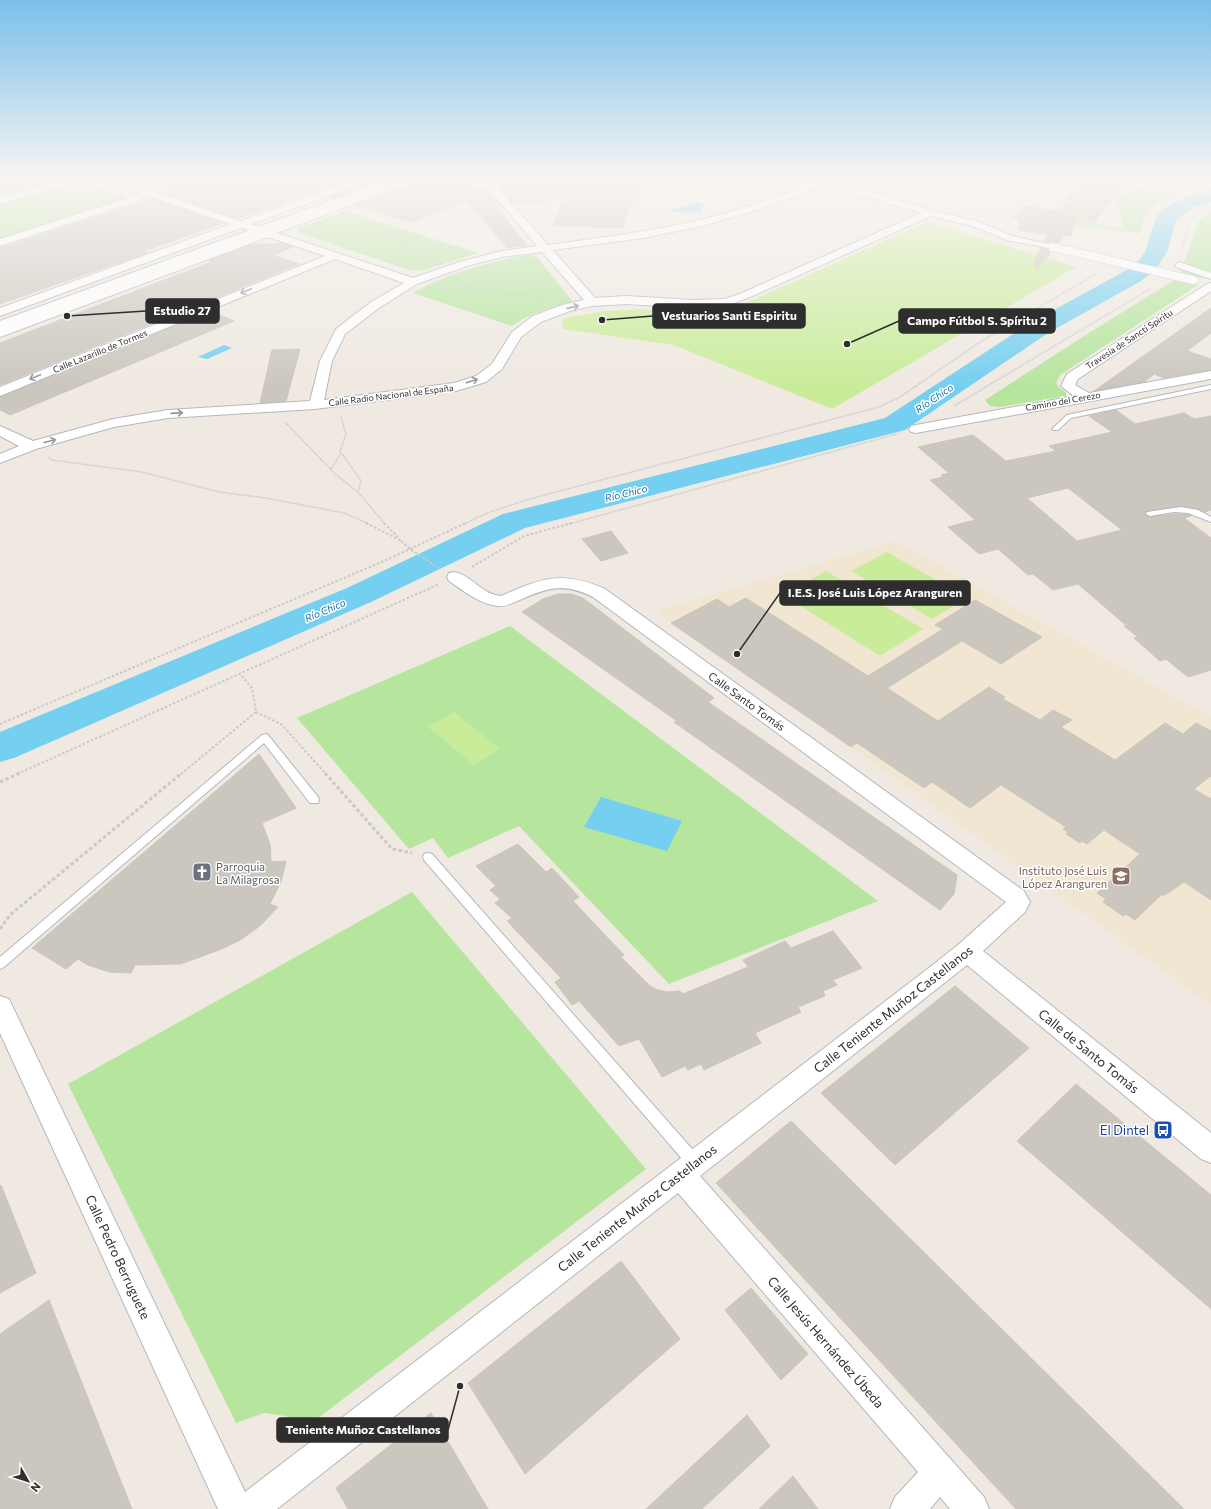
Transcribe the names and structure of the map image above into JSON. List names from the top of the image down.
{
  "streets": {
    "street": [
      "Travesía de Sancti Spiritu",
      "Calle Lazarillo de Tormes",
      "Calle Radio Nacional de España",
      "Camino del Cerezo",
      "Calle Santo Tomás",
      "Calle Teniente Muñoz Castellanos",
      "Calle de Santo Tomás",
      "Calle Pedro Berruguete",
      "Calle Jesús Hernández Úbeda"
    ]
  },
  "crossings": [
    ["Travesía de Sancti Spiritu", "Camino del Cerezo"],
    ["Calle Santo Tomás", "Calle Teniente Muñoz Castellanos"],
    ["Calle Teniente Muñoz Castellanos", "Calle de Santo Tomás"],
    ["Calle Teniente Muñoz Castellanos", "Calle Jesús Hernández Úbeda"]
  ],
  "water": ["Río Chico"],
  "places": {
    "other": [
      "Estudio 27",
      "Vestuarios Santi Espiritu",
      "Campo Fútbol S. Spíritu 2",
      "I.E.S. José Luis López Aranguren",
      "Teniente Muñoz Castellanos"
    ],
    "church": ["Parroquia La Milagrosa"],
    "school or university": ["Instituto José Luis López Aranguren"],
    "bus stop": ["El Dintel"]
  },
  "north": "bottom right"
}
